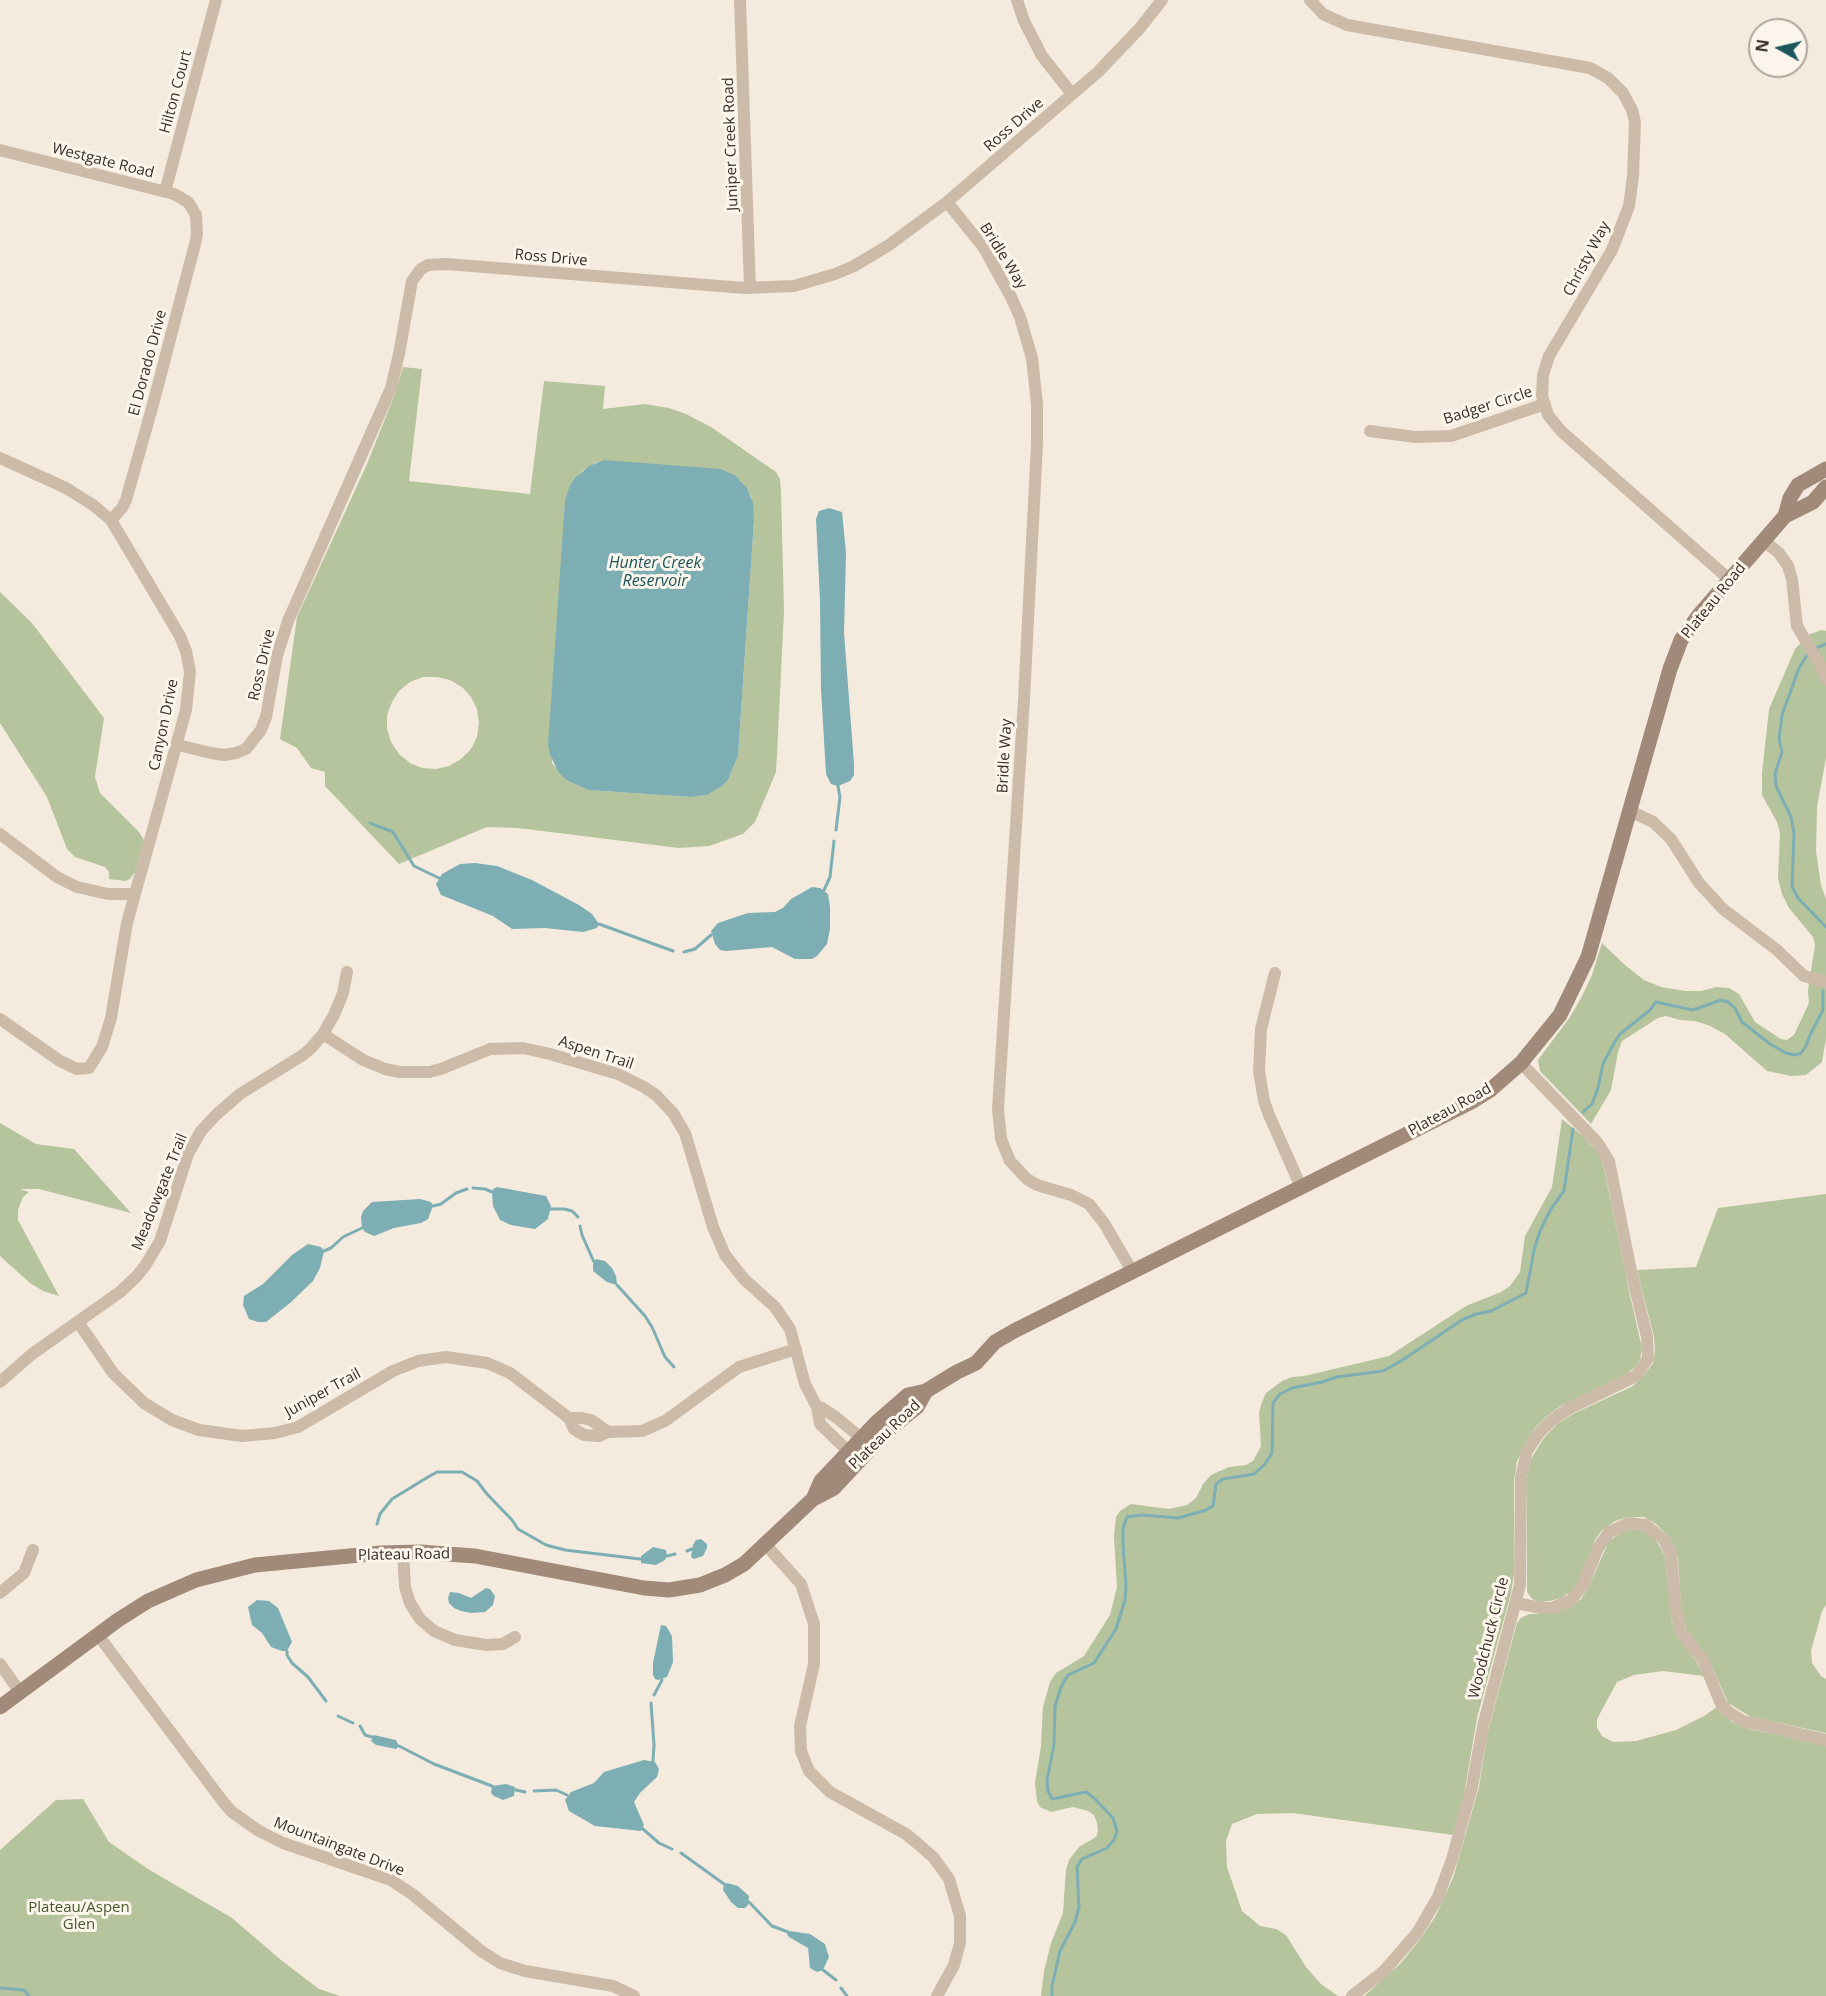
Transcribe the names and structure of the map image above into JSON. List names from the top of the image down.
{
  "streets": {
    "street": [
      "Hilton Court",
      "Ross Drive",
      "Juniper Creek Road",
      "Westgate Road",
      "Bridle Way",
      "Christy Way",
      "El Dorado Drive",
      "Badger Circle",
      "Plateau Road",
      "Canyon Drive",
      "Aspen Trail",
      "Meadowgate Trail",
      "Juniper Trail",
      "Woodchuck Circle",
      "Mountaingate Drive"
    ]
  },
  "crossings": [
    ["Hilton Court", "Westgate Road"],
    ["Ross Drive", "Juniper Creek Road"],
    ["Ross Drive", "Bridle Way"],
    ["Ross Drive", "Canyon Drive"],
    ["Westgate Road", "El Dorado Drive"],
    ["Bridle Way", "Plateau Road"],
    ["Christy Way", "Badger Circle"],
    ["Christy Way", "Plateau Road"],
    ["El Dorado Drive", "Canyon Drive"],
    ["Plateau Road", "Aspen Trail"],
    ["Plateau Road", "Woodchuck Circle"],
    ["Plateau Road", "Mountaingate Drive"],
    ["Aspen Trail", "Meadowgate Trail"],
    ["Aspen Trail", "Juniper Trail"],
    ["Meadowgate Trail", "Juniper Trail"]
  ],
  "water": ["Hunter Creek Reservoir"],
  "parks": ["Plateau/Aspen Glen"],
  "north": "left"
}
